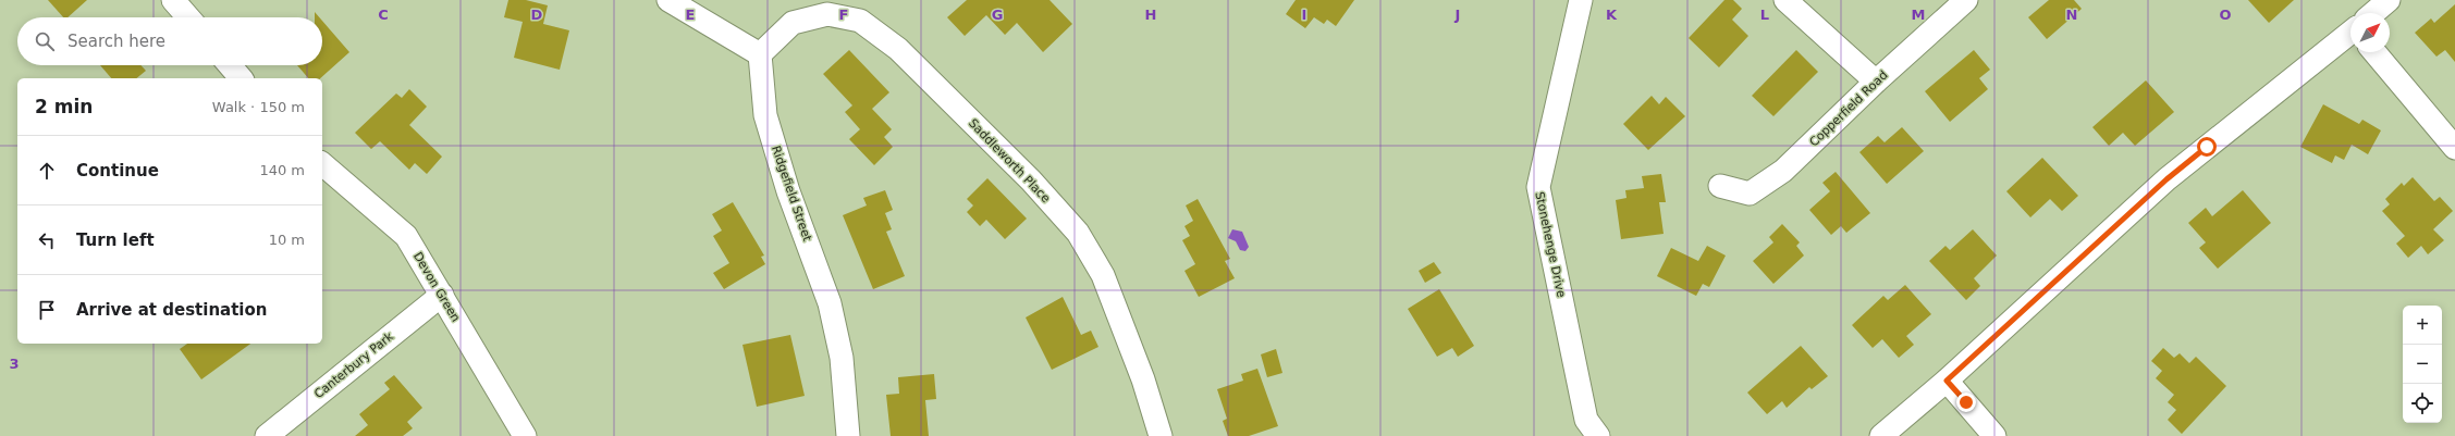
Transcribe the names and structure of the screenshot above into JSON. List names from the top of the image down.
{
  "streets": {
    "street": [
      "Copperfield Road",
      "Saddleworth Place",
      "Ridgefield Street",
      "Stonehenge Drive",
      "Devon Green",
      "Canterbury Park"
    ]
  },
  "crossings": [
    ["Saddleworth Place", "Ridgefield Street"],
    ["Devon Green", "Canterbury Park"]
  ],
  "north": "top right",
  "page": {
    "search": "Search here",
    "heading": ["2 min", "Walk · 150 m"],
    "list": [
      ["Continue", "140 m"],
      ["Turn left", "10 m"],
      "Arrive at destination"
    ],
    "map_buttons": ["+", "−"]
  },
  "grid": {
    "columns": [
      "C",
      "D",
      "E",
      "F",
      "G",
      "H",
      "I",
      "J",
      "K",
      "L",
      "M",
      "N",
      "O"
    ],
    "rows": ["3"]
  }
}
